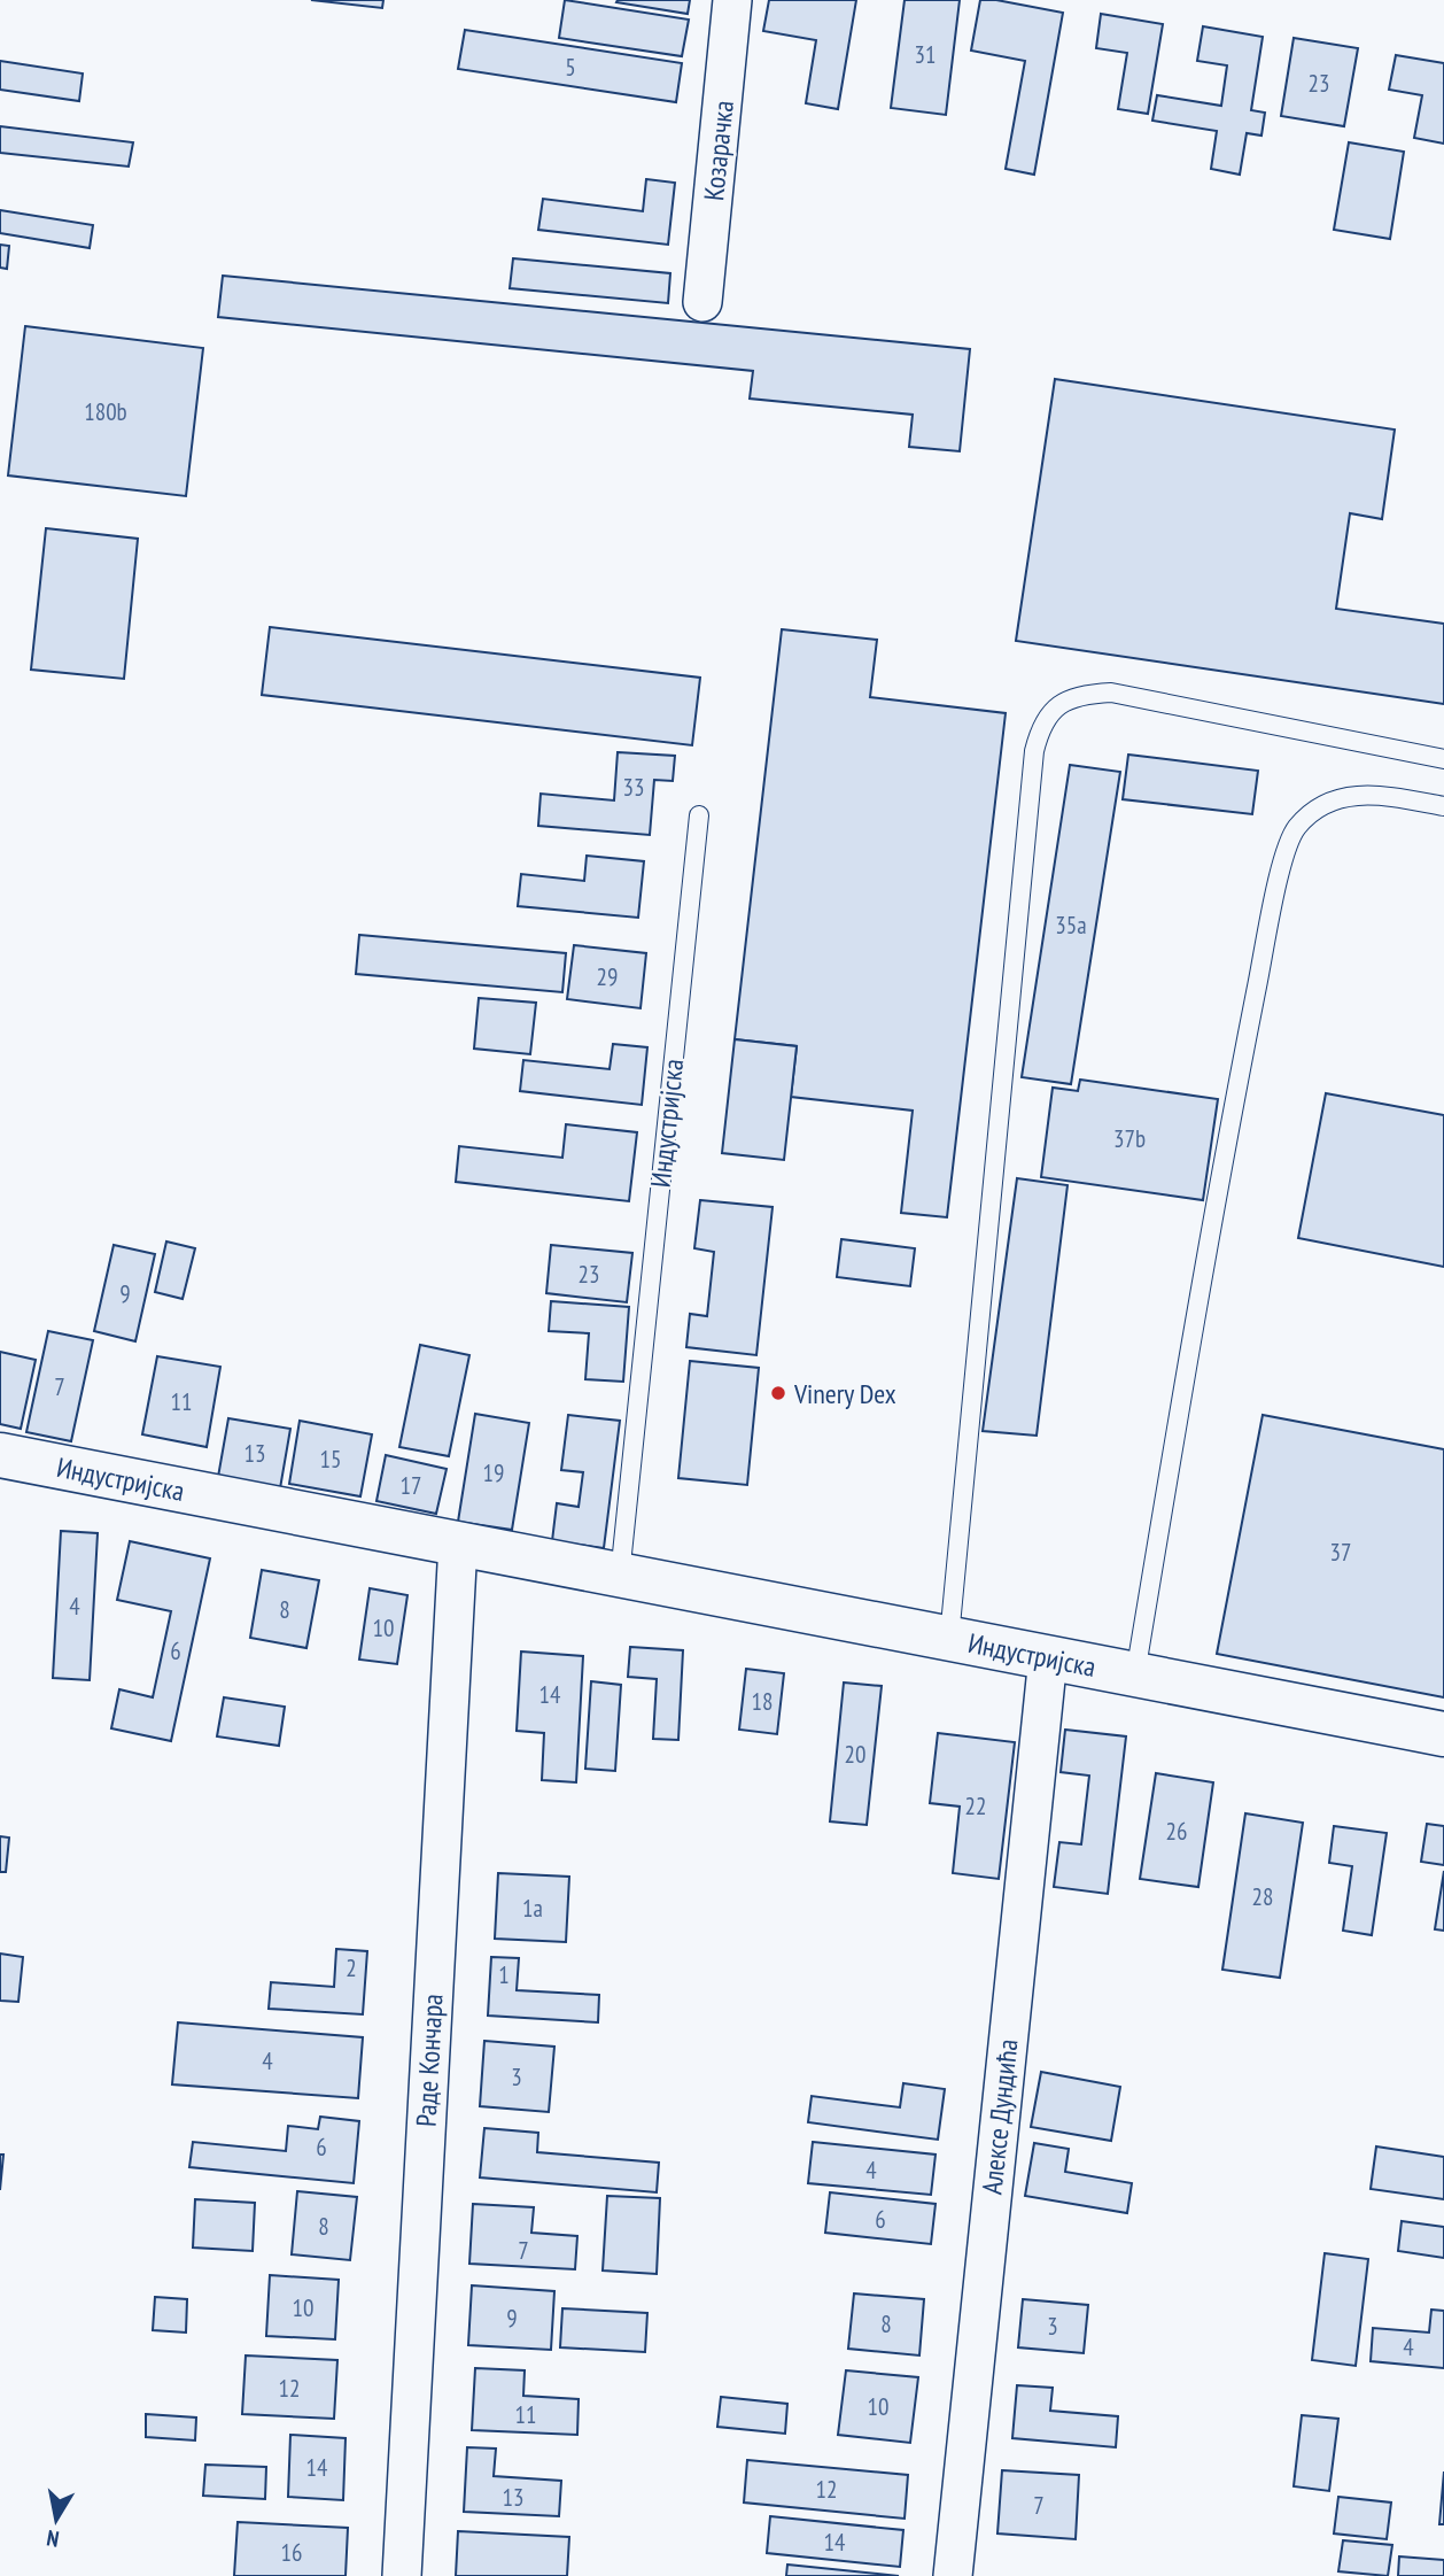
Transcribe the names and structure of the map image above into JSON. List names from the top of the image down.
{
  "streets": {
    "main road": ["Индустријска"],
    "street": ["Козарачка", "Раде Кончара", "Алексе Дундића"]
  },
  "crossings": [
    ["Индустријска", "Раде Кончара"],
    ["Индустријска", "Алексе Дундића"]
  ],
  "places": ["Vinery Dex"],
  "house_numbers": [
    "31",
    "5",
    "23",
    "180b",
    "33",
    "35a",
    "29",
    "37b",
    "23",
    "9",
    "7",
    "11",
    "13",
    "15",
    "19",
    "17",
    "37",
    "4",
    "8",
    "10",
    "6",
    "14",
    "18",
    "20",
    "22",
    "26",
    "28",
    "1a",
    "2",
    "1",
    "4",
    "3",
    "6",
    "4",
    "6",
    "8",
    "7",
    "10",
    "9",
    "8",
    "3",
    "4",
    "12",
    "10",
    "11",
    "14",
    "12",
    "13",
    "7",
    "14",
    "16"
  ],
  "north": "bottom"
}
